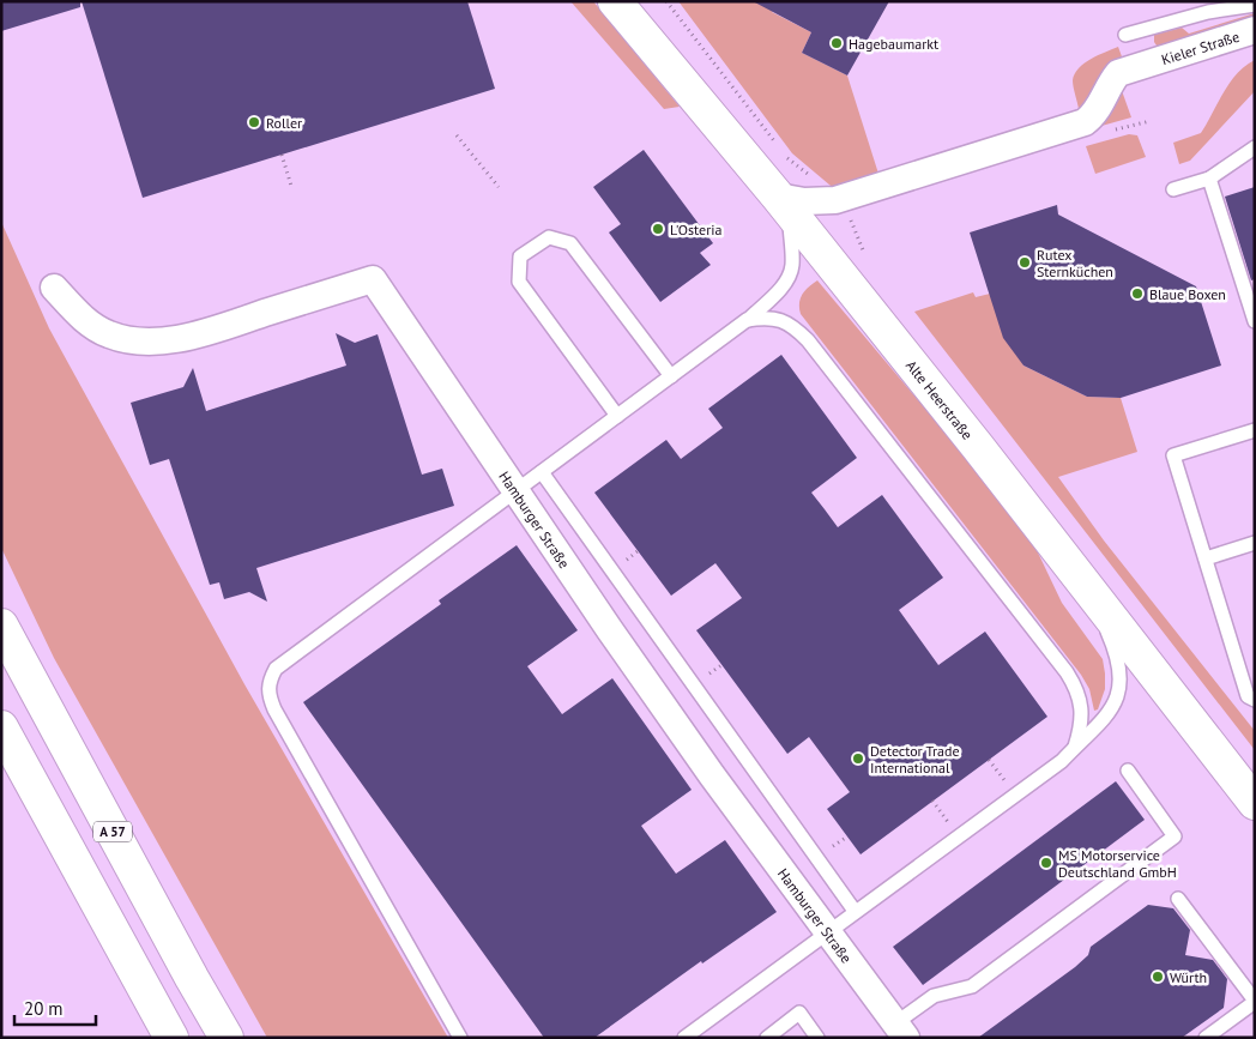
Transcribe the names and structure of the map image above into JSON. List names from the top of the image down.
{
  "streets": {
    "main road": ["Alte Heerstraße", "A 57"],
    "street": ["Kieler Straße", "Hamburger Straße"]
  },
  "crossings": [
    ["Kieler Straße", "Alte Heerstraße"]
  ],
  "places": [
    "Hagebaumarkt",
    "Roller",
    "L'Osteria",
    "Rutex Sternküchen",
    "Blaue Boxen",
    "Detector Trade International",
    "MS Motorservice Deutschland GmbH",
    "Würth"
  ],
  "scale_bar": "20 m"
}
